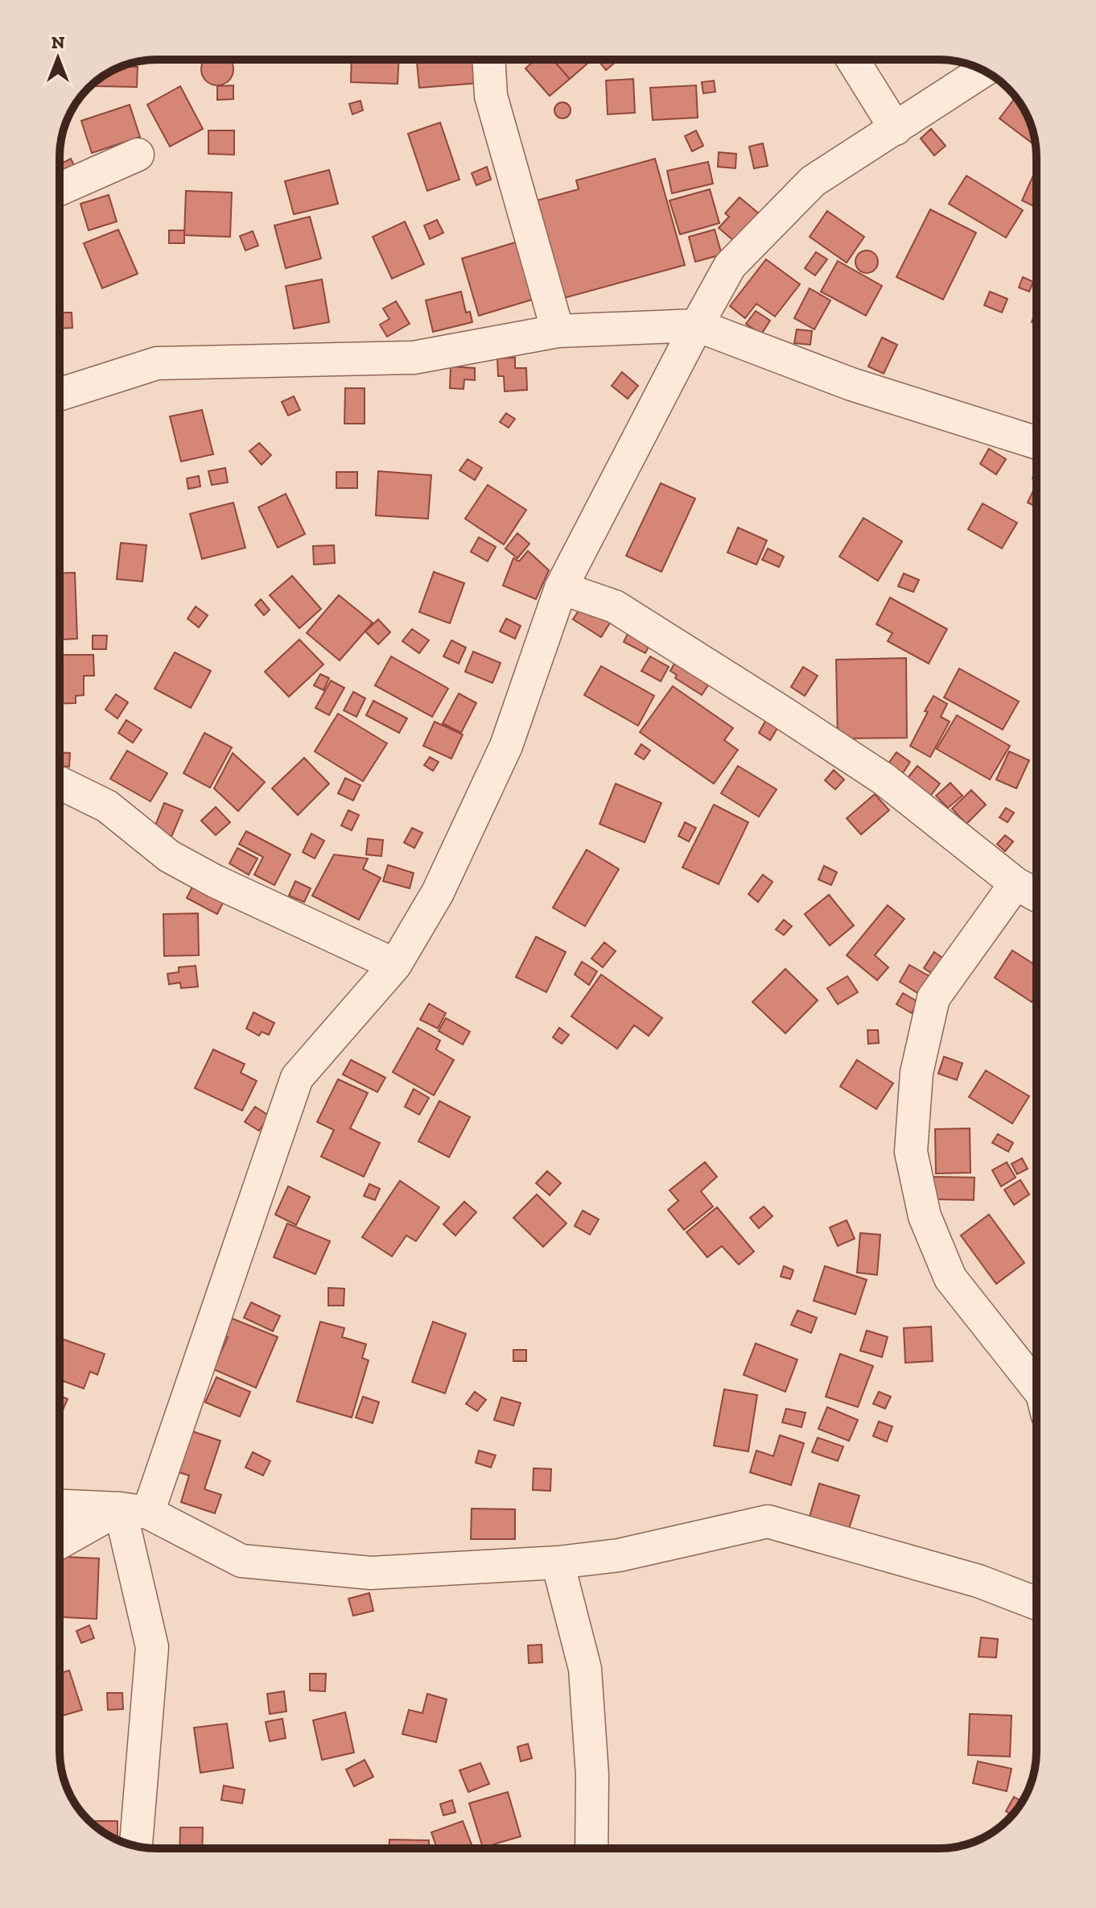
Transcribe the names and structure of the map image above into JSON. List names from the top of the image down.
{
  "north": "top"
}
